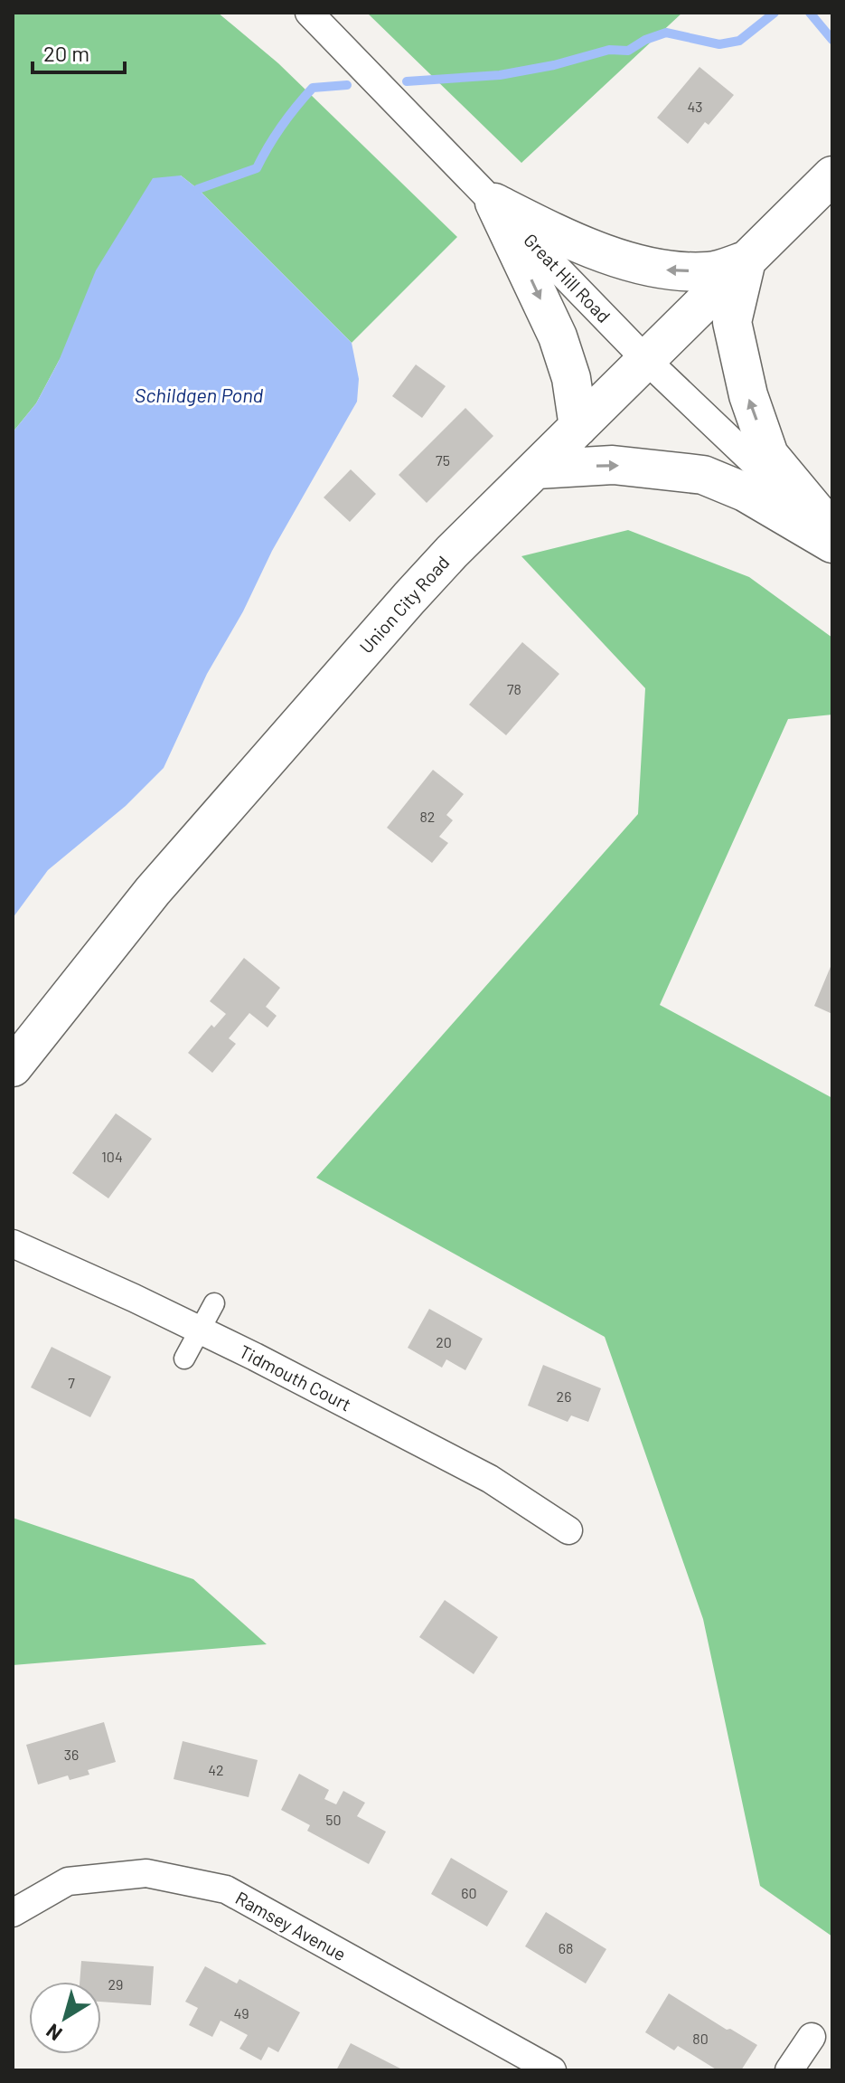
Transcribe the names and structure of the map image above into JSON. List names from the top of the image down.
{
  "streets": {
    "main road": ["Union City Road"],
    "street": ["Great Hill Road", "Tidmouth Court", "Ramsey Avenue"]
  },
  "crossings": [
    ["Great Hill Road", "Union City Road"]
  ],
  "water": ["Schildgen Pond"],
  "house_numbers": [
    "43",
    "75",
    "78",
    "82",
    "104",
    "20",
    "7",
    "26",
    "36",
    "42",
    "50",
    "60",
    "68",
    "29",
    "49",
    "80"
  ],
  "scale_bar": "20 m",
  "north": "bottom left"
}
